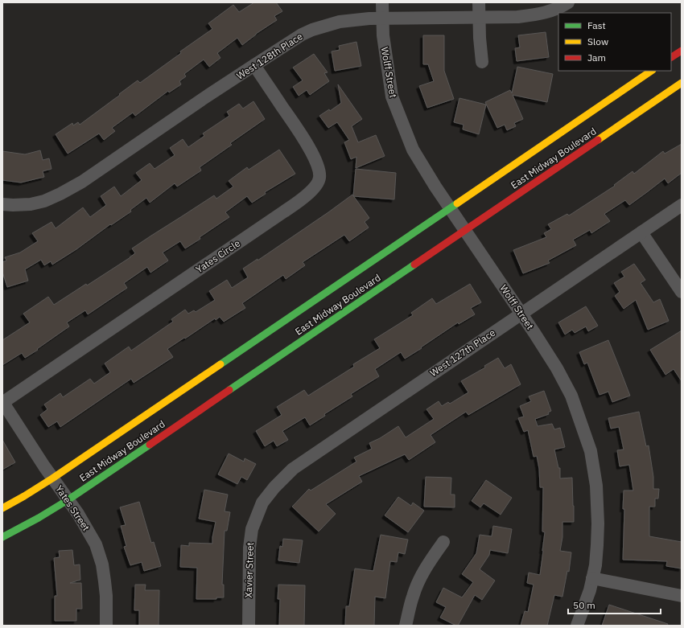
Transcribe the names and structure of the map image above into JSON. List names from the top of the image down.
{
  "streets": {
    "main road": ["East Midway Boulevard"],
    "street": [
      "West 128th Place",
      "Wolff Street",
      "Yates Circle",
      "West 127th Place",
      "Yates Street",
      "Xavier Street"
    ]
  },
  "crossings": [
    ["West 128th Place", "Wolff Street"],
    ["West 128th Place", "Yates Circle"],
    ["Wolff Street", "East Midway Boulevard"],
    ["Wolff Street", "West 127th Place"],
    ["East Midway Boulevard", "Yates Street"],
    ["Yates Circle", "Yates Street"],
    ["West 127th Place", "Xavier Street"]
  ],
  "legend": ["Fast", "Slow", "Jam"],
  "scale_bar": "50 m"
}
